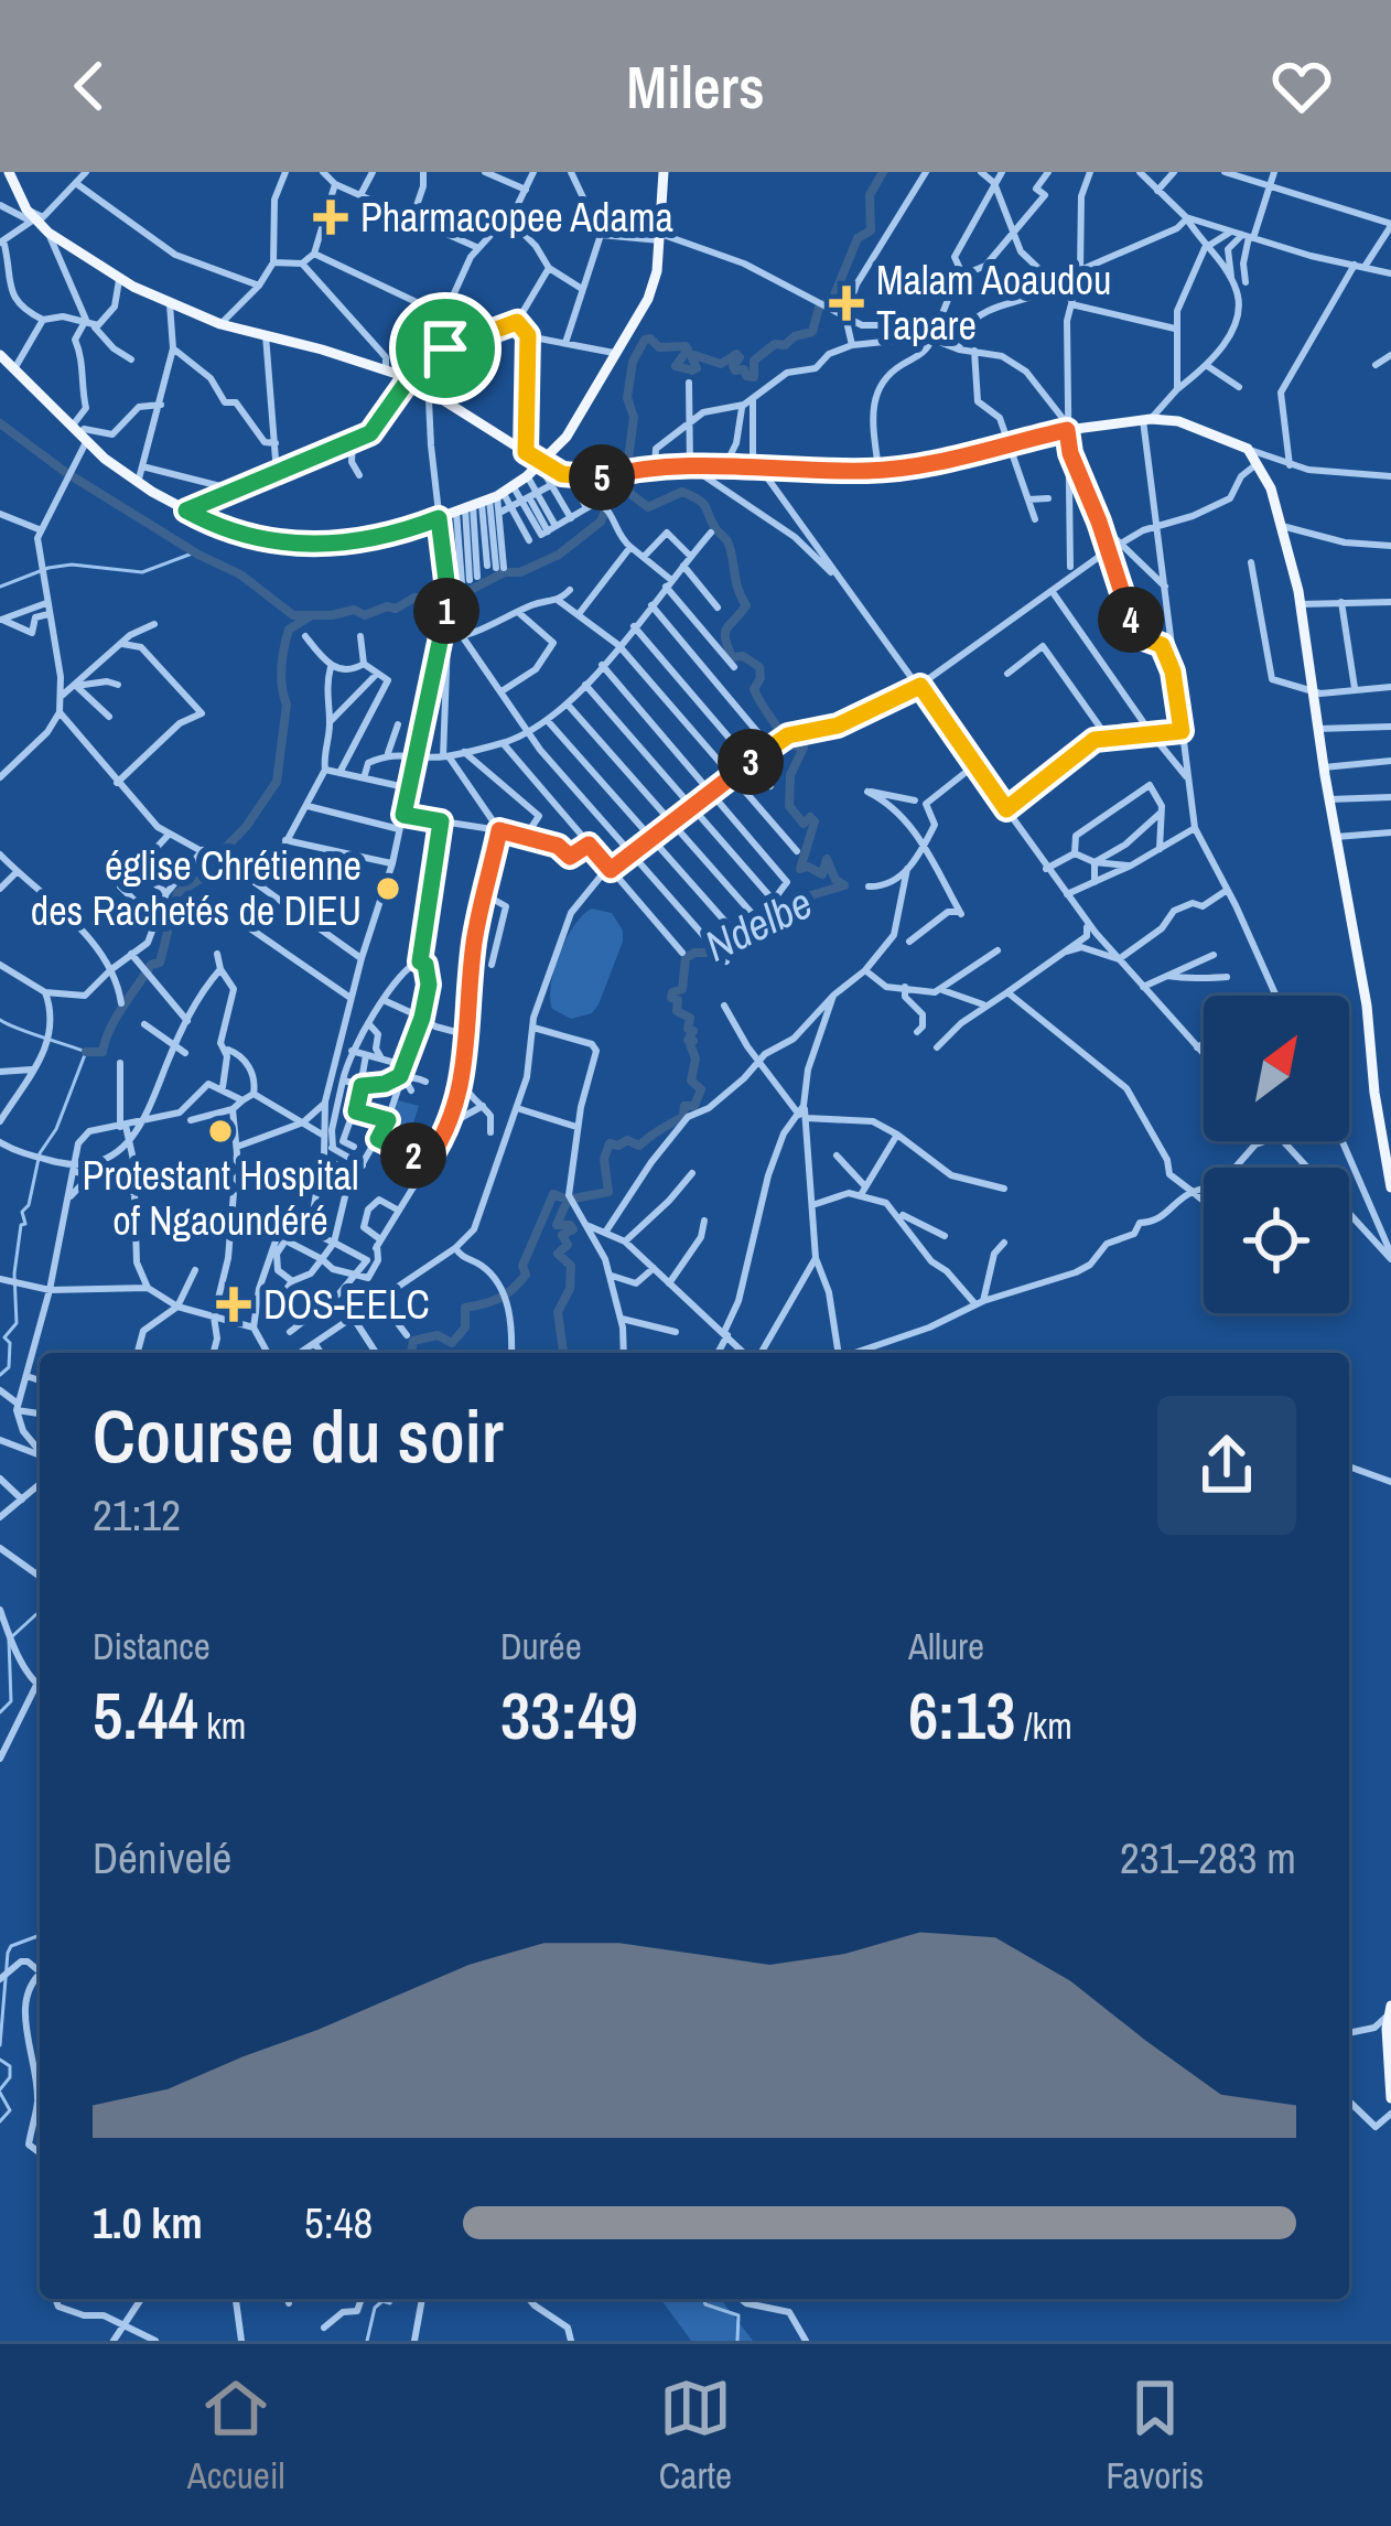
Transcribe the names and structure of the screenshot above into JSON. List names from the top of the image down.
{
  "water": ["Ndelbe"],
  "places": {
    "health": ["Pharmacopee Adama", "Malam Aoaudou Tapare", "DOS-EELC"],
    "other": ["église Chrétienne des Rachetés de DIEU", "Protestant Hospital of Ngaoundéré"]
  },
  "north": "top right",
  "page": {
    "header": "Milers",
    "pins": [
      "5",
      "1",
      "4",
      "3",
      "2"
    ],
    "heading": ["Course du soir", "21:12"],
    "stats": [
      ["Distance", "5.44 km"],
      ["Durée", "33:49"],
      ["Allure", "6:13 /km"]
    ],
    "chart": ["Dénivelé", "231–283 m"],
    "list": [
      {
        "name": "1.0 km",
        "note": "5:48"
      }
    ],
    "tabs": ["Accueil", "Carte", "Favoris"]
  }
}
